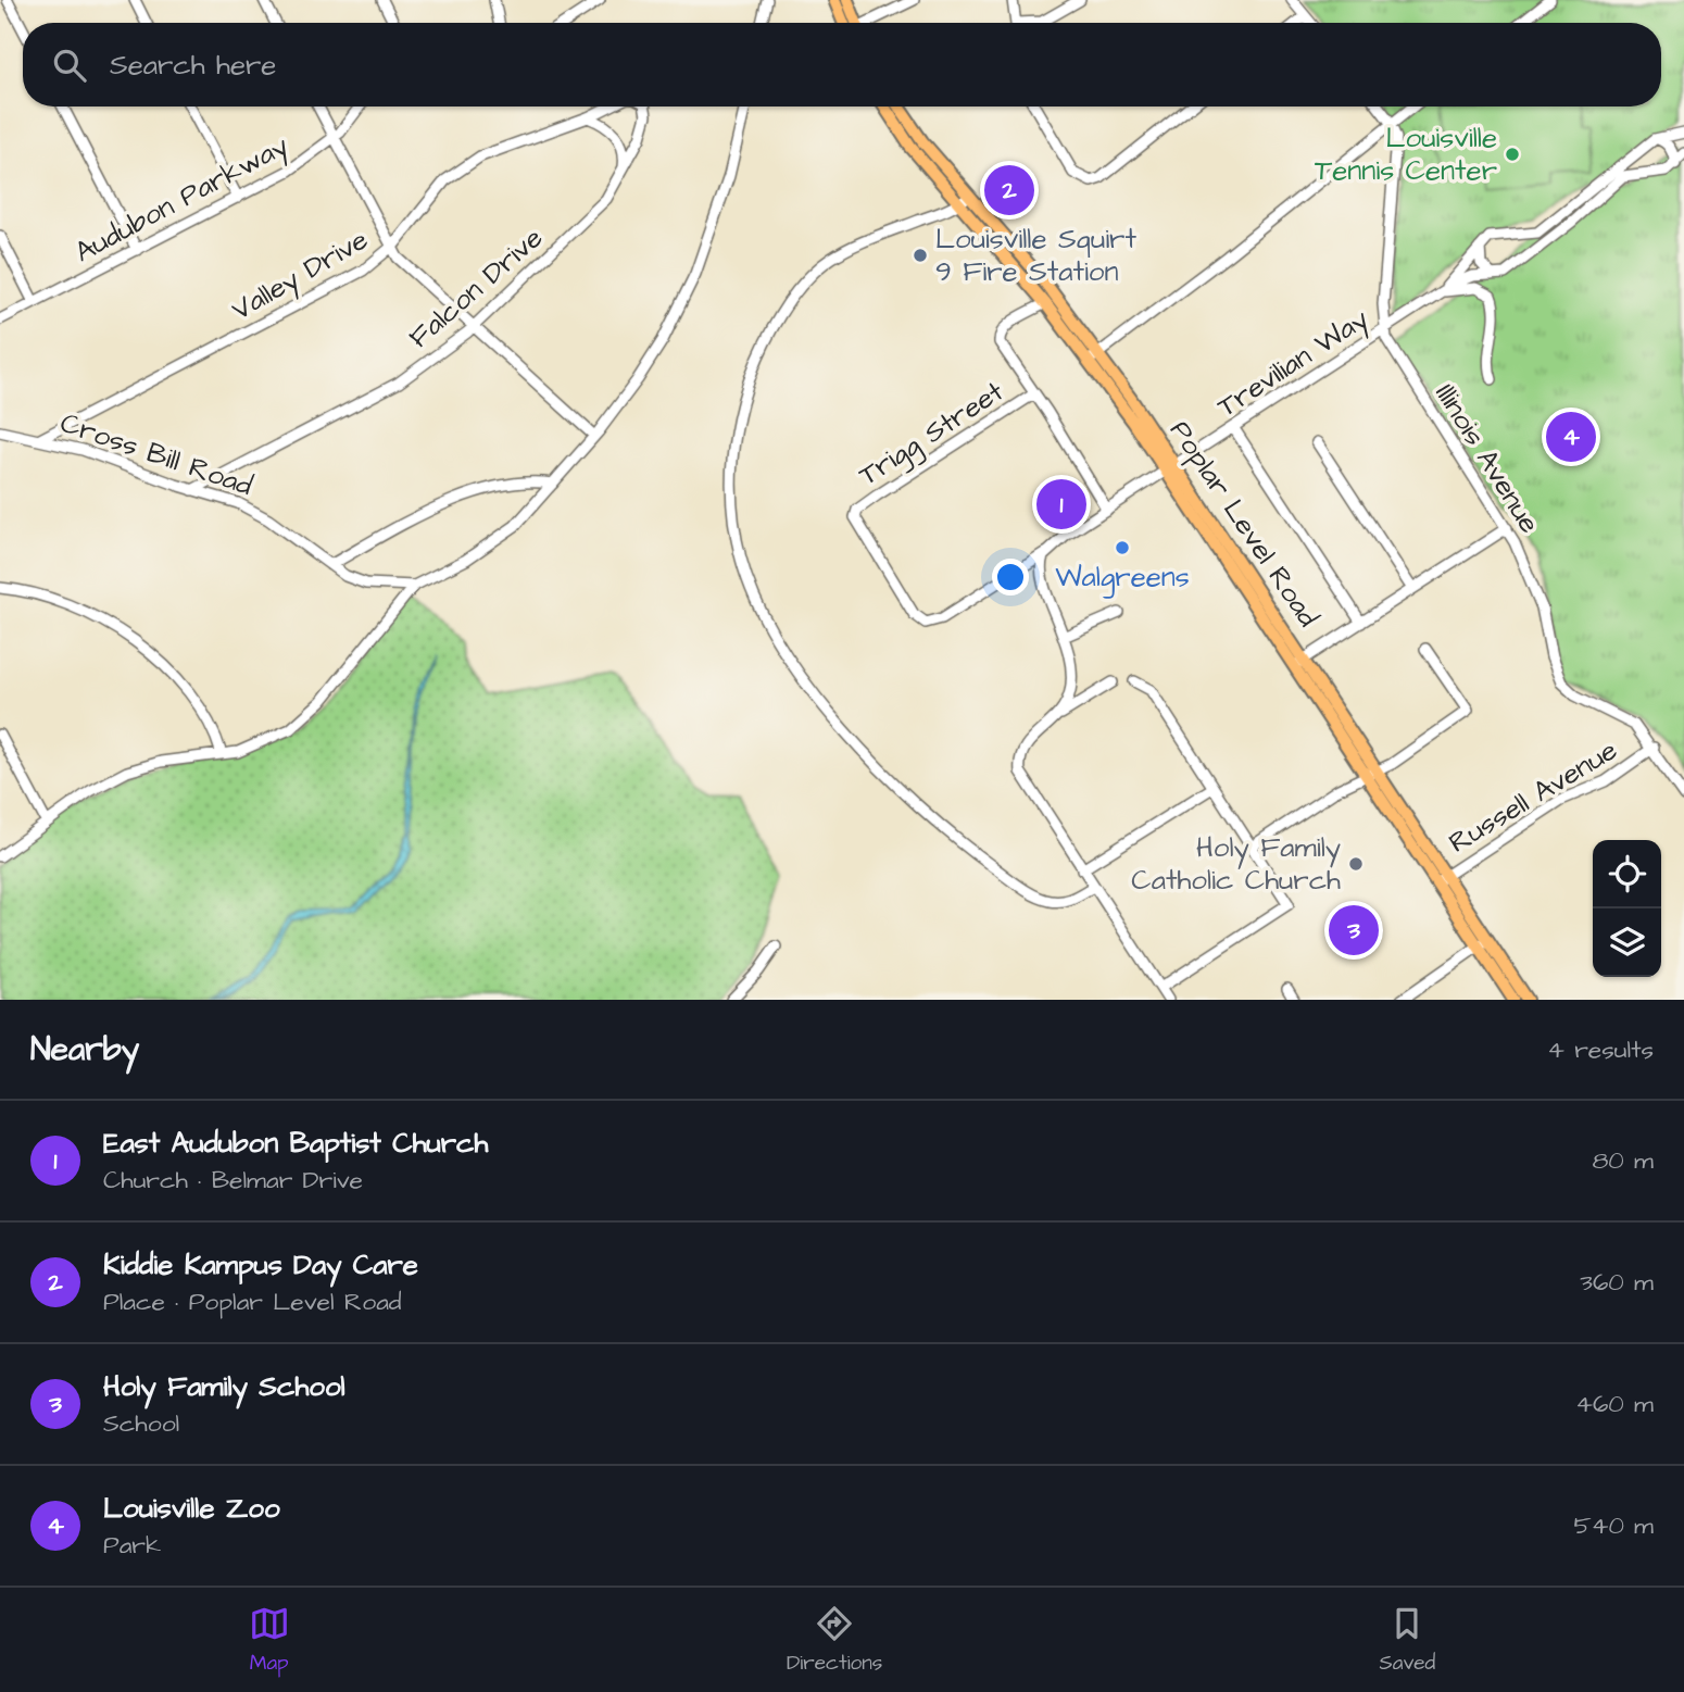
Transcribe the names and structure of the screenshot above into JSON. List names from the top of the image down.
{
  "streets": {
    "main road": ["Poplar Level Road"],
    "street": [
      "Audubon Parkway",
      "Valley Drive",
      "Falcon Drive",
      "Trevilian Way",
      "Trigg Street",
      "Cross Bill Road",
      "Illinois Avenue",
      "Russell Avenue"
    ]
  },
  "crossings": [
    ["Valley Drive", "Cross Bill Road"],
    ["Falcon Drive", "Cross Bill Road"],
    ["Trevilian Way", "Trigg Street"],
    ["Trevilian Way", "Illinois Avenue"],
    ["Trevilian Way", "Poplar Level Road"],
    ["Illinois Avenue", "Russell Avenue"],
    ["Poplar Level Road", "Russell Avenue"]
  ],
  "places": [
    "Louisville Tennis Center",
    "Louisville Squirt 9 Fire Station",
    "Walgreens",
    "Holy Family Catholic Church"
  ],
  "page": {
    "search": "Search here",
    "pins": [
      "2",
      "4",
      "1",
      "3"
    ],
    "heading": ["Nearby", "4 results"],
    "list": [
      {
        "mark": "1",
        "name": "East Audubon Baptist Church",
        "note": "Church · Belmar Drive",
        "value": "80 m"
      },
      {
        "mark": "2",
        "name": "Kiddie Kampus Day Care",
        "note": "Place · Poplar Level Road",
        "value": "360 m"
      },
      {
        "mark": "3",
        "name": "Holy Family School",
        "note": "School",
        "value": "460 m"
      },
      {
        "mark": "4",
        "name": "Louisville Zoo",
        "note": "Park",
        "value": "540 m"
      }
    ],
    "nav": ["Map", "Directions", "Saved"]
  }
}
